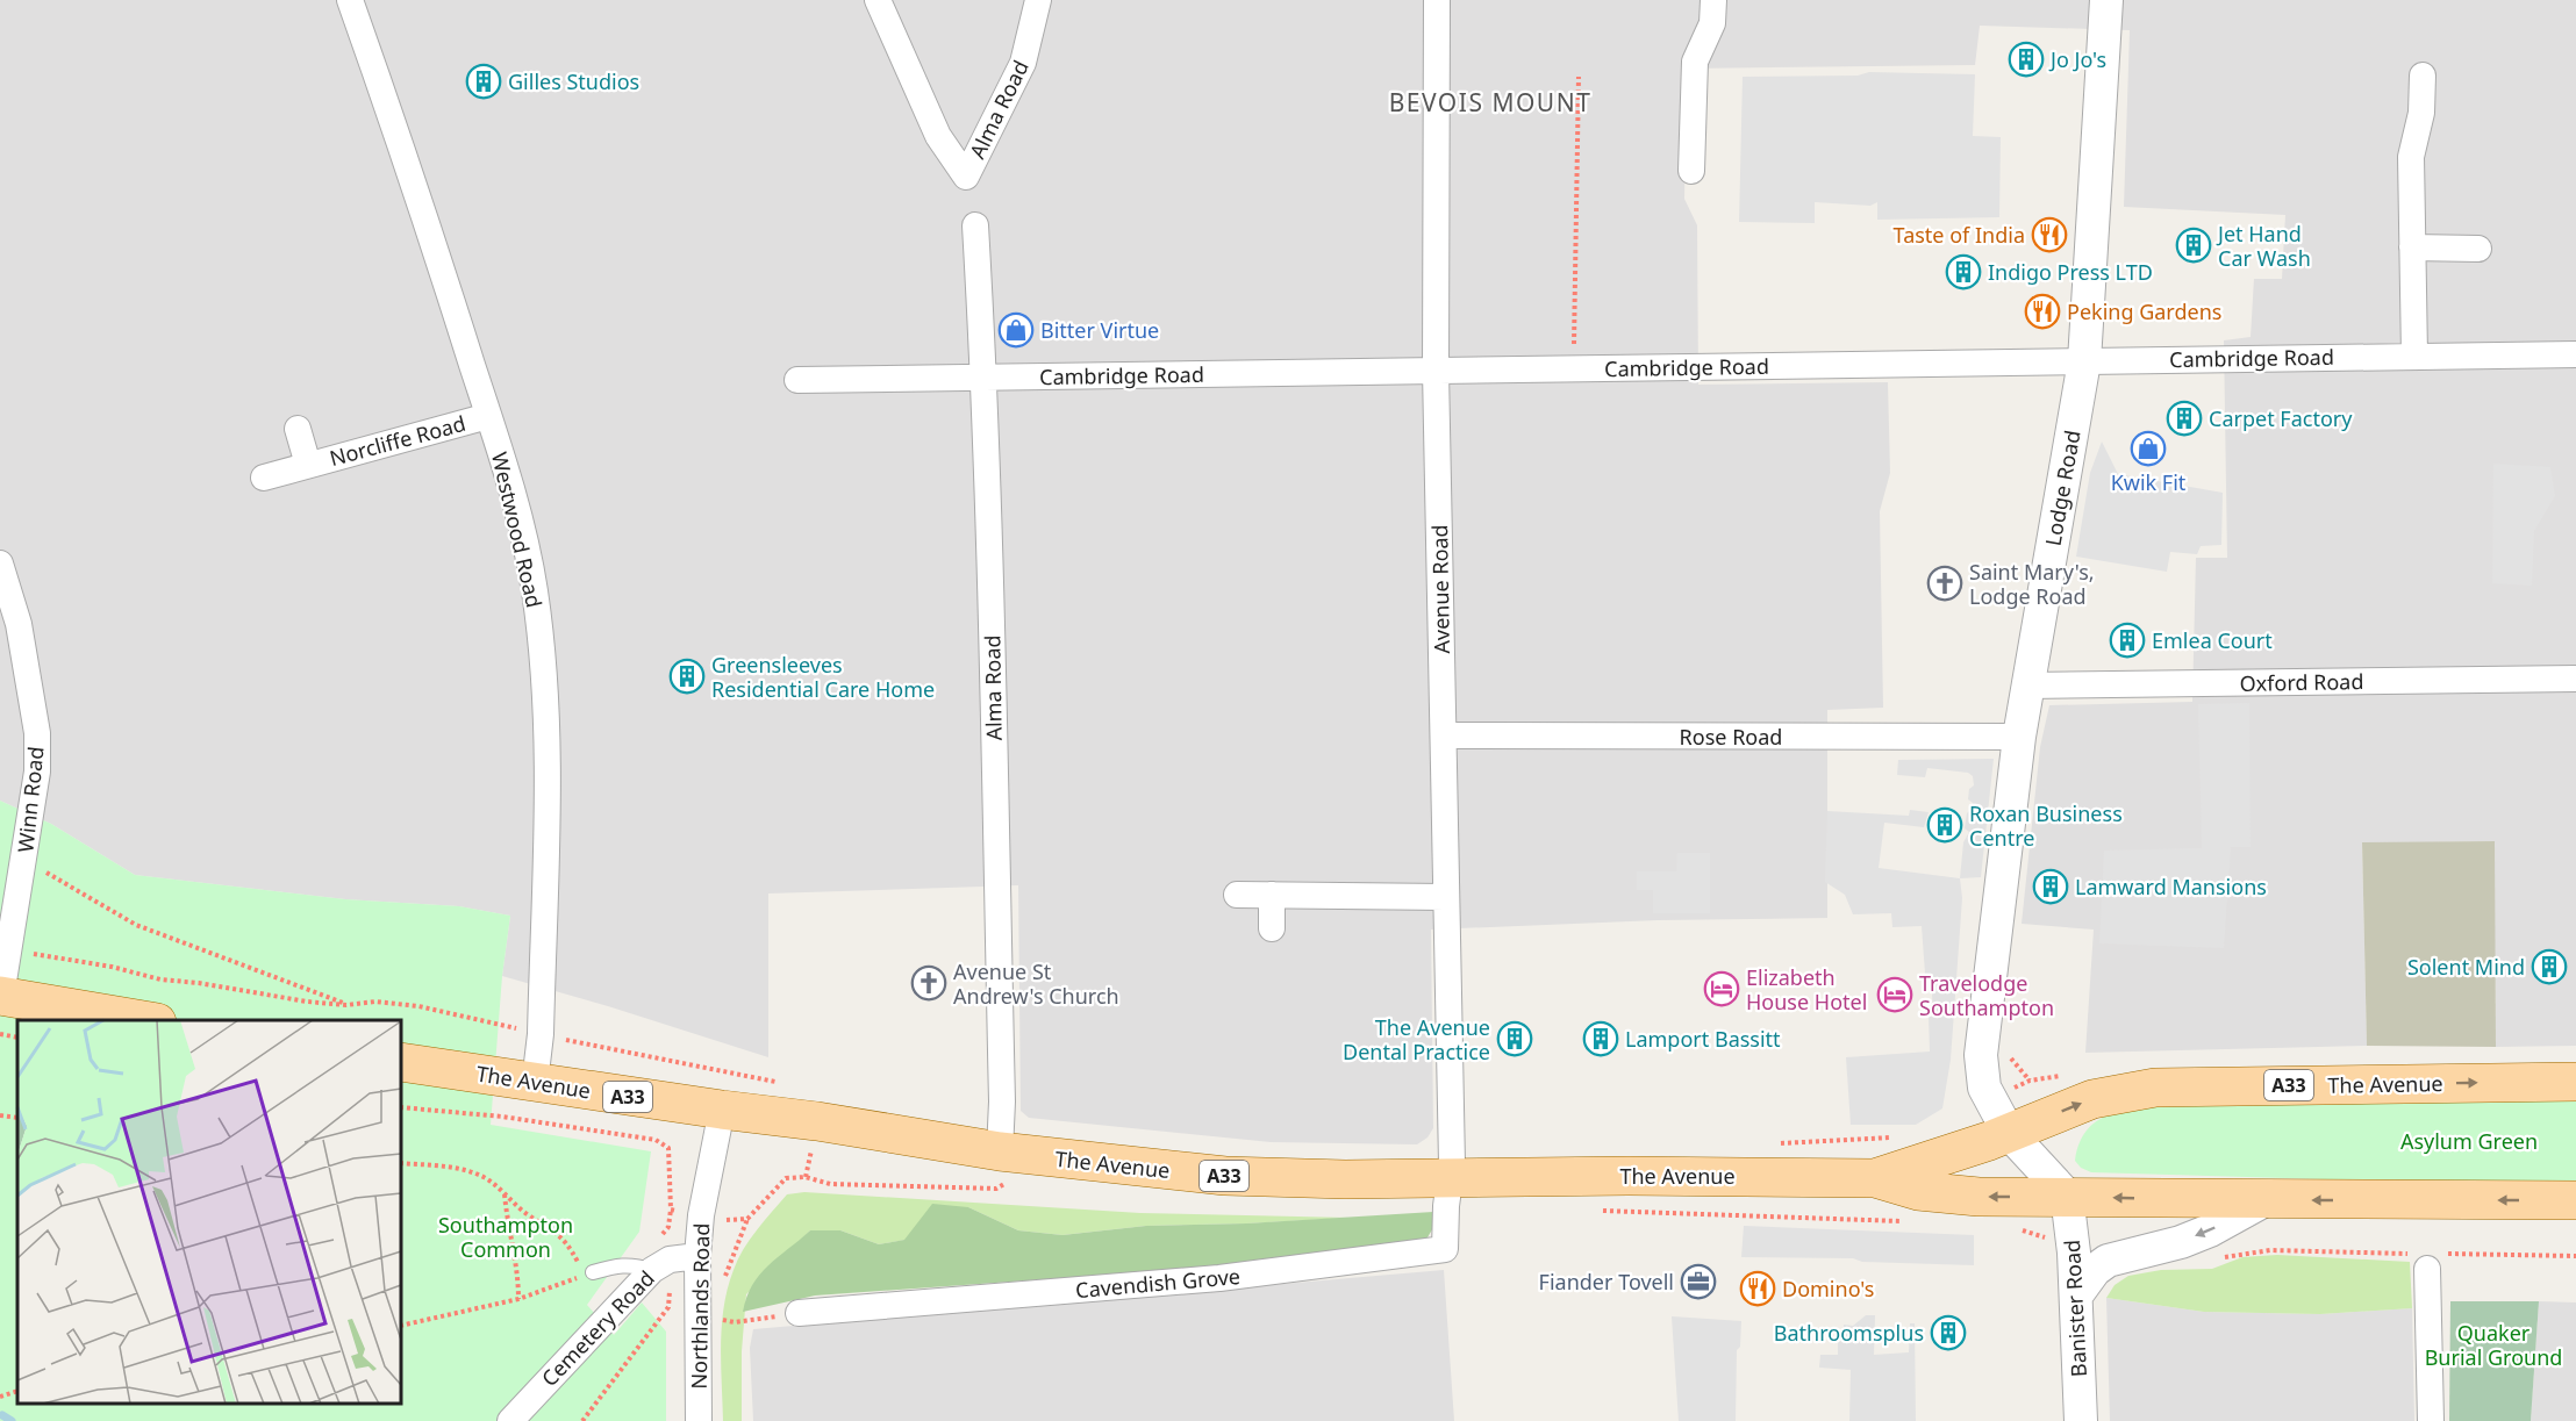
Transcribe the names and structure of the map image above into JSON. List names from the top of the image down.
{
  "streets": {
    "main road": ["The Avenue", "A33"],
    "street": [
      "Alma Road",
      "Cambridge Road",
      "Norcliffe Road",
      "Lodge Road",
      "Westwood Road",
      "Avenue Road",
      "Oxford Road",
      "Rose Road",
      "Winn Road",
      "Cavendish Grove",
      "Northlands Road",
      "Banister Road",
      "Cemetery Road"
    ]
  },
  "crossings": [
    ["Alma Road", "Cambridge Road"],
    ["Alma Road", "The Avenue"],
    ["Cambridge Road", "Lodge Road"],
    ["Cambridge Road", "Avenue Road"],
    ["Norcliffe Road", "Westwood Road"],
    ["Lodge Road", "Oxford Road"],
    ["Lodge Road", "Rose Road"],
    ["Lodge Road", "The Avenue"],
    ["Lodge Road", "Banister Road"],
    ["Westwood Road", "The Avenue"],
    ["Avenue Road", "Rose Road"],
    ["Avenue Road", "The Avenue"],
    ["Avenue Road", "Cavendish Grove"],
    ["The Avenue", "Cavendish Grove"],
    ["The Avenue", "Northlands Road"],
    ["The Avenue", "Banister Road"],
    ["Northlands Road", "Cemetery Road"]
  ],
  "districts": ["BEVOIS MOUNT"],
  "parks": ["Asylum Green", "Southampton Common", "Quaker Burial Ground"],
  "places": {
    "building": [
      "Jo Jo's",
      "Gilles Studios",
      "Jet Hand Car Wash",
      "Indigo Press LTD",
      "Carpet Factory",
      "Emlea Court",
      "Greensleeves Residential Care Home",
      "Roxan Business Centre",
      "Lamward Mansions",
      "Solent Mind",
      "The Avenue Dental Practice",
      "Lamport Bassitt",
      "Bathroomsplus"
    ],
    "restaurant": ["Taste of India", "Peking Gardens", "Domino's"],
    "shop": ["Bitter Virtue", "Kwik Fit"],
    "church": ["Saint Mary's, Lodge Road", "Avenue St Andrew's Church"],
    "hotel": ["Elizabeth House Hotel", "Travelodge Southampton"],
    "office": ["Fiander Tovell"]
  }
}
